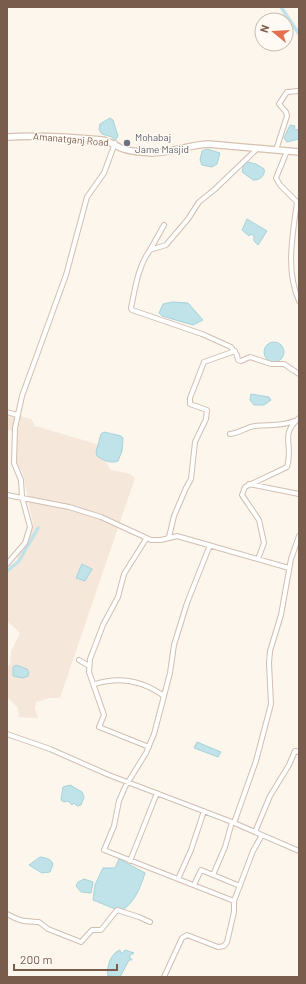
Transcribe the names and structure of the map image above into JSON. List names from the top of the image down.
{
  "streets": {
    "main road": ["Amanatganj Road"]
  },
  "places": ["Mohabaj Jame Masjid"],
  "scale_bar": "200 m",
  "north": "left"
}
